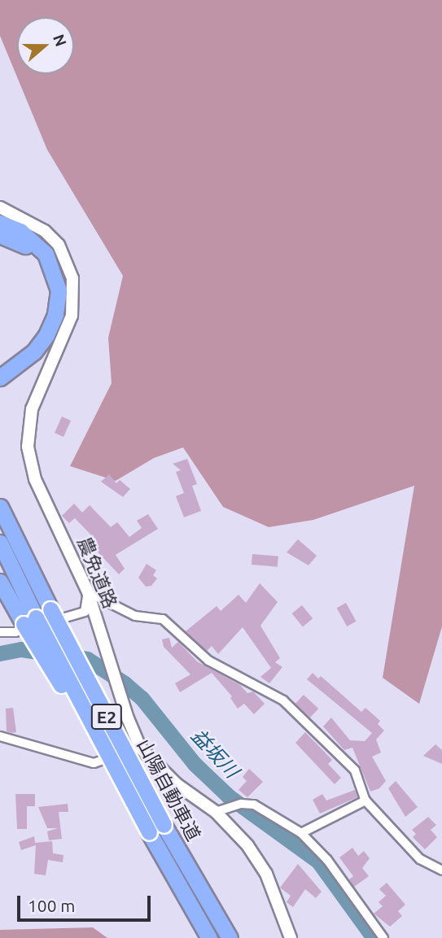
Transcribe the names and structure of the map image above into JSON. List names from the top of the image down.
{
  "streets": {
    "highway": ["E2", "山陽自動車道"],
    "street": ["農免道路"]
  },
  "water": ["益坂川"],
  "scale_bar": "100 m",
  "north": "right"
}
